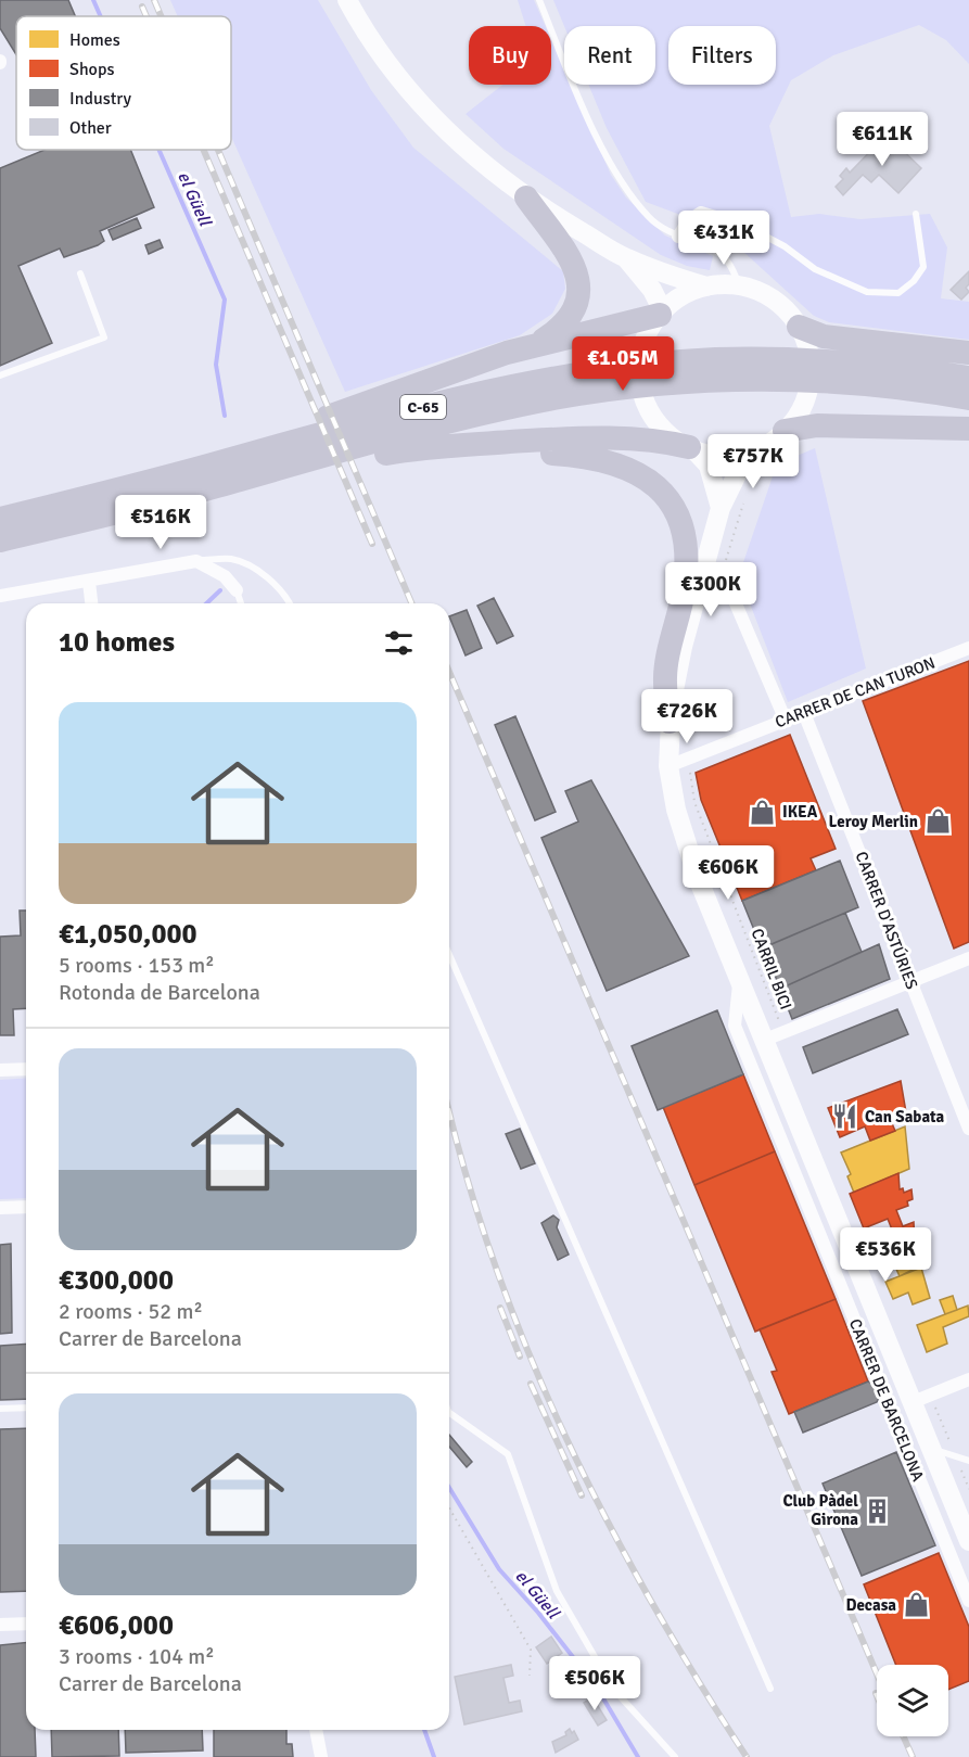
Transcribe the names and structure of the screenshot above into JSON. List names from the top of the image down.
{
  "streets": {
    "highway": ["C-65"],
    "main road": ["CARRER DE BARCELONA"],
    "street": ["CARRER DE CAN TURON", "CARRER D'ASTÚRIES"],
    "path": ["CARRIL BICI"]
  },
  "crossings": [
    ["CARRER DE CAN TURON", "CARRER D'ASTÚRIES"],
    ["CARRER DE CAN TURON", "CARRIL BICI"],
    ["CARRER DE CAN TURON", "CARRER DE BARCELONA"],
    ["CARRIL BICI", "CARRER DE BARCELONA"]
  ],
  "water": ["el Güell"],
  "places": {
    "shop": ["IKEA", "Leroy Merlin", "Decasa"],
    "restaurant": ["Can Sabata"],
    "building": ["Club Pàdel Girona"]
  },
  "legend": [
    "Homes",
    "Shops",
    "Industry",
    "Other"
  ],
  "page": {
    "chip": ["Buy", "Rent", "Filters"],
    "price": [
      "€611K",
      "€431K",
      "€1.05M",
      "€757K",
      "€516K",
      "€300K",
      "€726K",
      "€606K",
      "€536K",
      "€506K"
    ],
    "heading": "10 homes",
    "list": [
      {
        "name": "€1,050,000",
        "note": "5 rooms · 153 m² · Rotonda de Barcelona"
      },
      {
        "name": "€300,000",
        "note": "2 rooms · 52 m² · Carrer de Barcelona"
      },
      {
        "name": "€606,000",
        "note": "3 rooms · 104 m² · Carrer de Barcelona"
      }
    ]
  }
}
